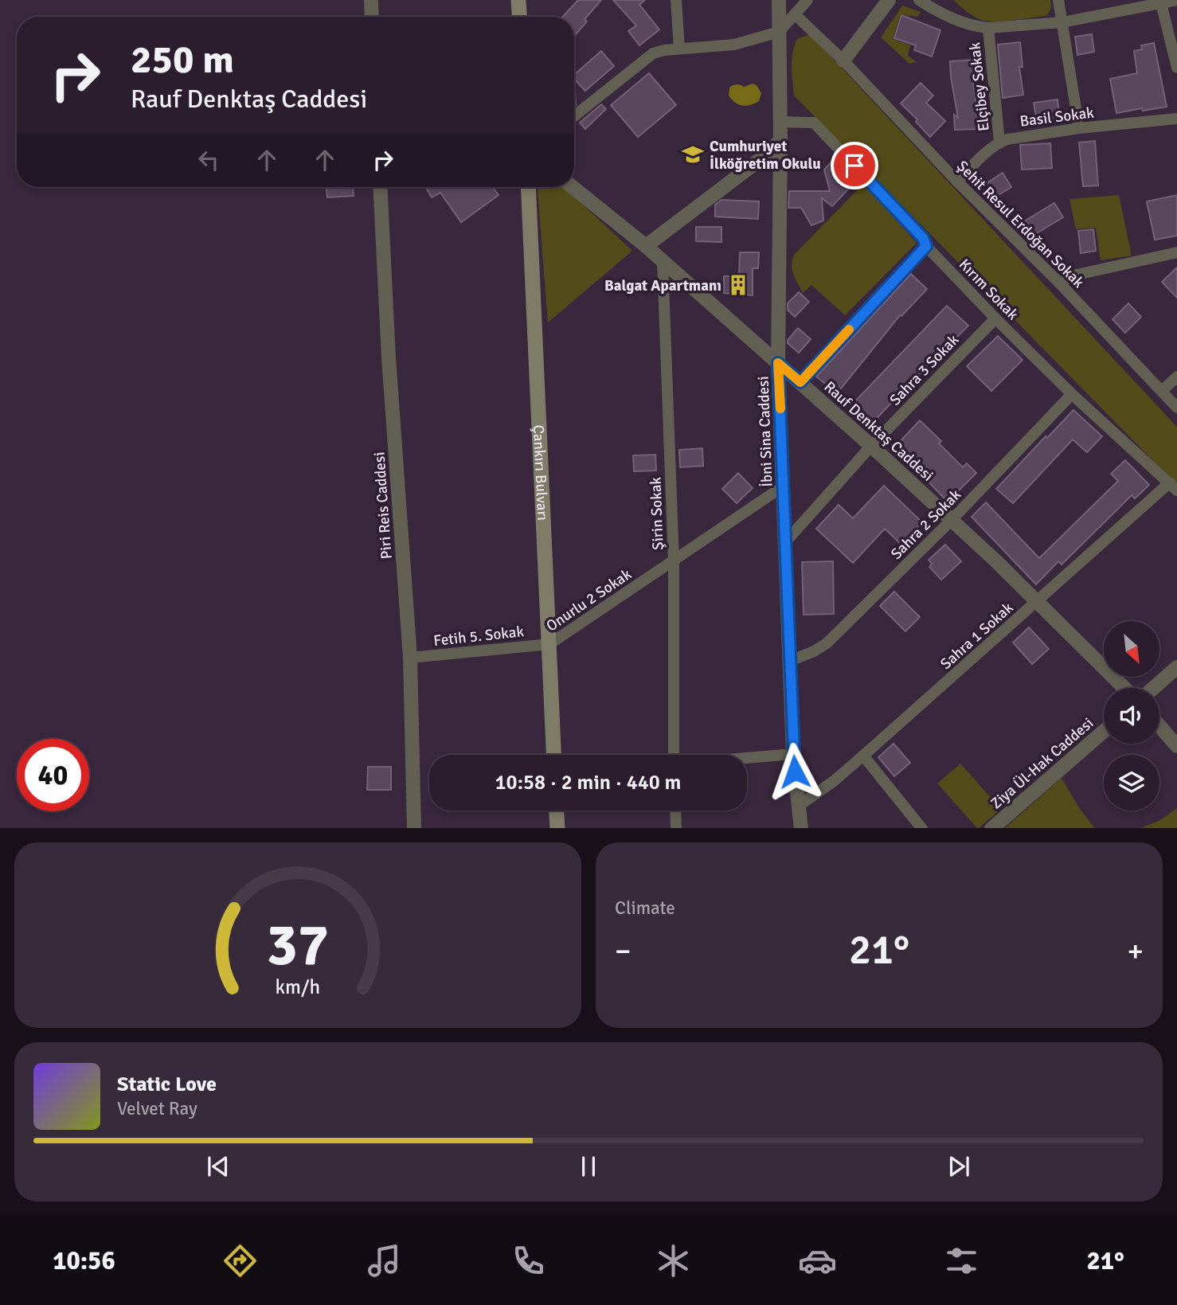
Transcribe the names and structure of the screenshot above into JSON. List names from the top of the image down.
{
  "streets": {
    "main road": ["Çankırı Bulvarı"],
    "street": [
      "Elçibey Sokak",
      "Basil Sokak",
      "Şehit Resul Erdoğan Sokak",
      "Kırım Sokak",
      "Sahra 3 Sokak",
      "Rauf Denktaş Caddesi",
      "İbni Sina Caddesi",
      "Piri Reis Caddesi",
      "Şirin Sokak",
      "Sahra 2 Sokak",
      "Onurlu 2 Sokak",
      "Fetih 5. Sokak",
      "Sahra 1 Sokak",
      "Ziya Ül-Hak Caddesi"
    ]
  },
  "crossings": [
    ["Elçibey Sokak", "Basil Sokak"],
    ["Kırım Sokak", "Sahra 3 Sokak"],
    ["Kırım Sokak", "İbni Sina Caddesi"],
    ["Kırım Sokak", "Sahra 2 Sokak"],
    ["Kırım Sokak", "Sahra 1 Sokak"],
    ["Sahra 3 Sokak", "Rauf Denktaş Caddesi"],
    ["Sahra 3 Sokak", "İbni Sina Caddesi"],
    ["Rauf Denktaş Caddesi", "İbni Sina Caddesi"],
    ["Rauf Denktaş Caddesi", "Şirin Sokak"],
    ["Rauf Denktaş Caddesi", "Sahra 2 Sokak"],
    ["Rauf Denktaş Caddesi", "Sahra 1 Sokak"],
    ["İbni Sina Caddesi", "Sahra 2 Sokak"],
    ["İbni Sina Caddesi", "Onurlu 2 Sokak"],
    ["İbni Sina Caddesi", "Sahra 1 Sokak"],
    ["Çankırı Bulvarı", "Onurlu 2 Sokak"],
    ["Çankırı Bulvarı", "Fetih 5. Sokak"],
    ["Piri Reis Caddesi", "Fetih 5. Sokak"],
    ["Şirin Sokak", "Onurlu 2 Sokak"],
    ["Onurlu 2 Sokak", "Fetih 5. Sokak"]
  ],
  "places": {
    "school or university": ["Cumhuriyet İlköğretim Okulu"],
    "building": ["Balgat Apartmanı"]
  },
  "north": "bottom right",
  "page": {
    "turn": ["250 m", "Rauf Denktaş Caddesi"],
    "limit": "40",
    "trip": "10:58 · 2 min · 440 m",
    "tile": "Climate",
    "heat": ["−", "21°", "+"],
    "song": ["Static Love", "Velvet Ray"],
    "tabs": ["10:56", "21°"],
    "gauge": ["37", "km/h"]
  }
}
